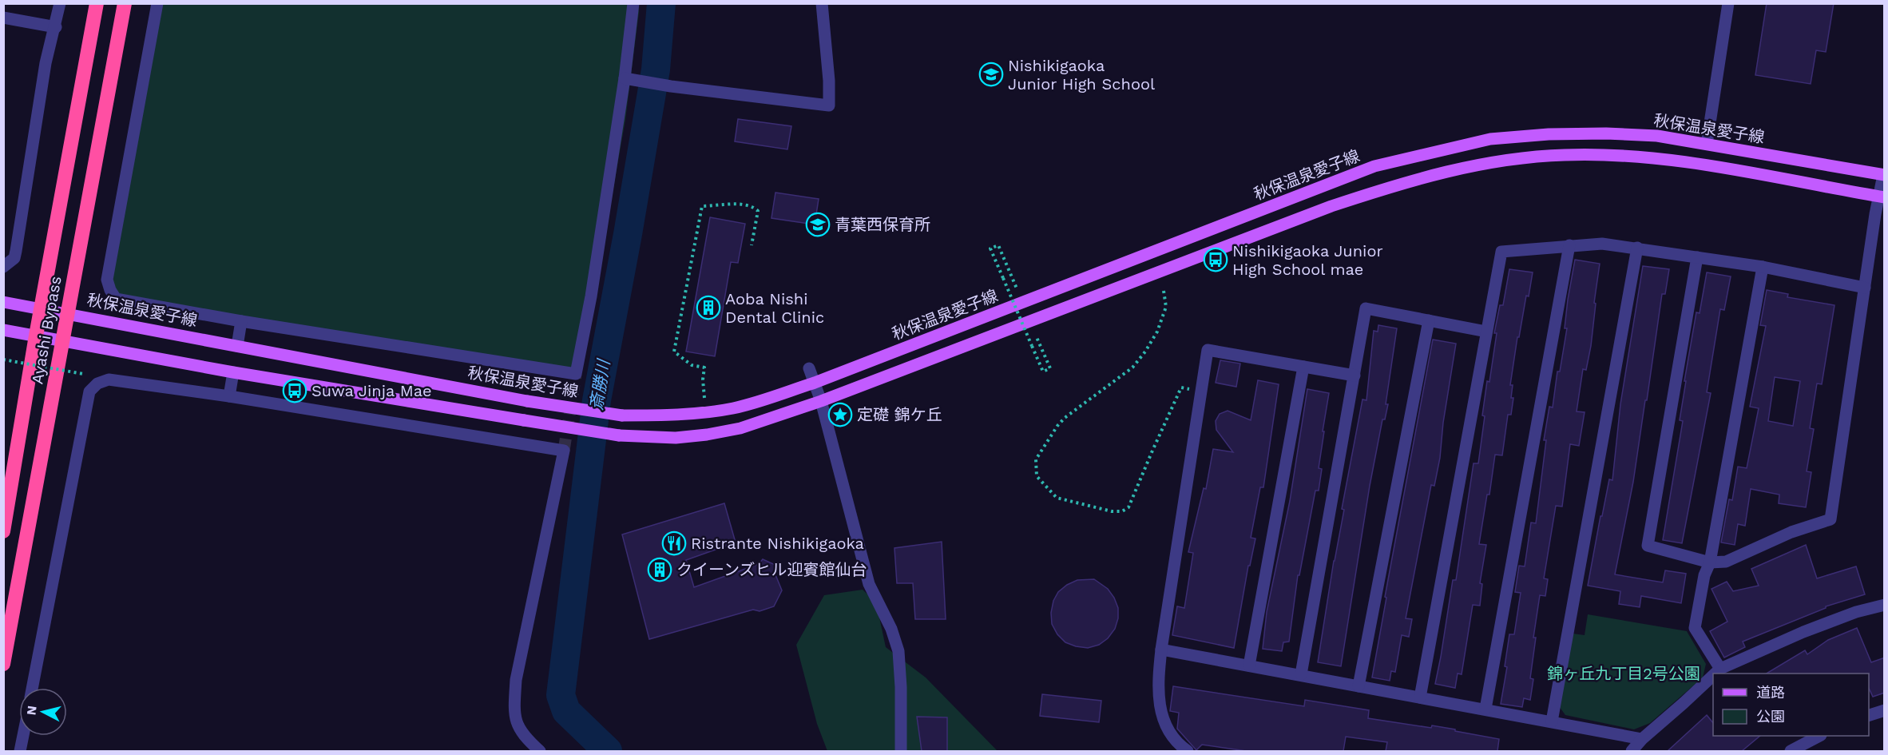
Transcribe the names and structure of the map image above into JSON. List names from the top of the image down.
{
  "streets": {
    "highway": ["Ayashi Bypass"],
    "main road": ["秋保温泉愛子線"]
  },
  "crossings": [
    ["秋保温泉愛子線", "Ayashi Bypass"]
  ],
  "water": ["斎勝川"],
  "parks": ["錦ヶ丘九丁目2号公園"],
  "places": {
    "school or university": ["Nishikigaoka Junior High School", "青葉西保育所"],
    "bus stop": ["Nishikigaoka Junior High School mae", "Suwa Jinja Mae"],
    "building": ["Aoba Nishi Dental Clinic", "クイーンズヒル迎賓館仙台"],
    "place": ["定礎 錦ケ丘"],
    "restaurant": ["Ristrante Nishikigaoka"]
  },
  "legend": ["道路", "公園"],
  "north": "left"
}
